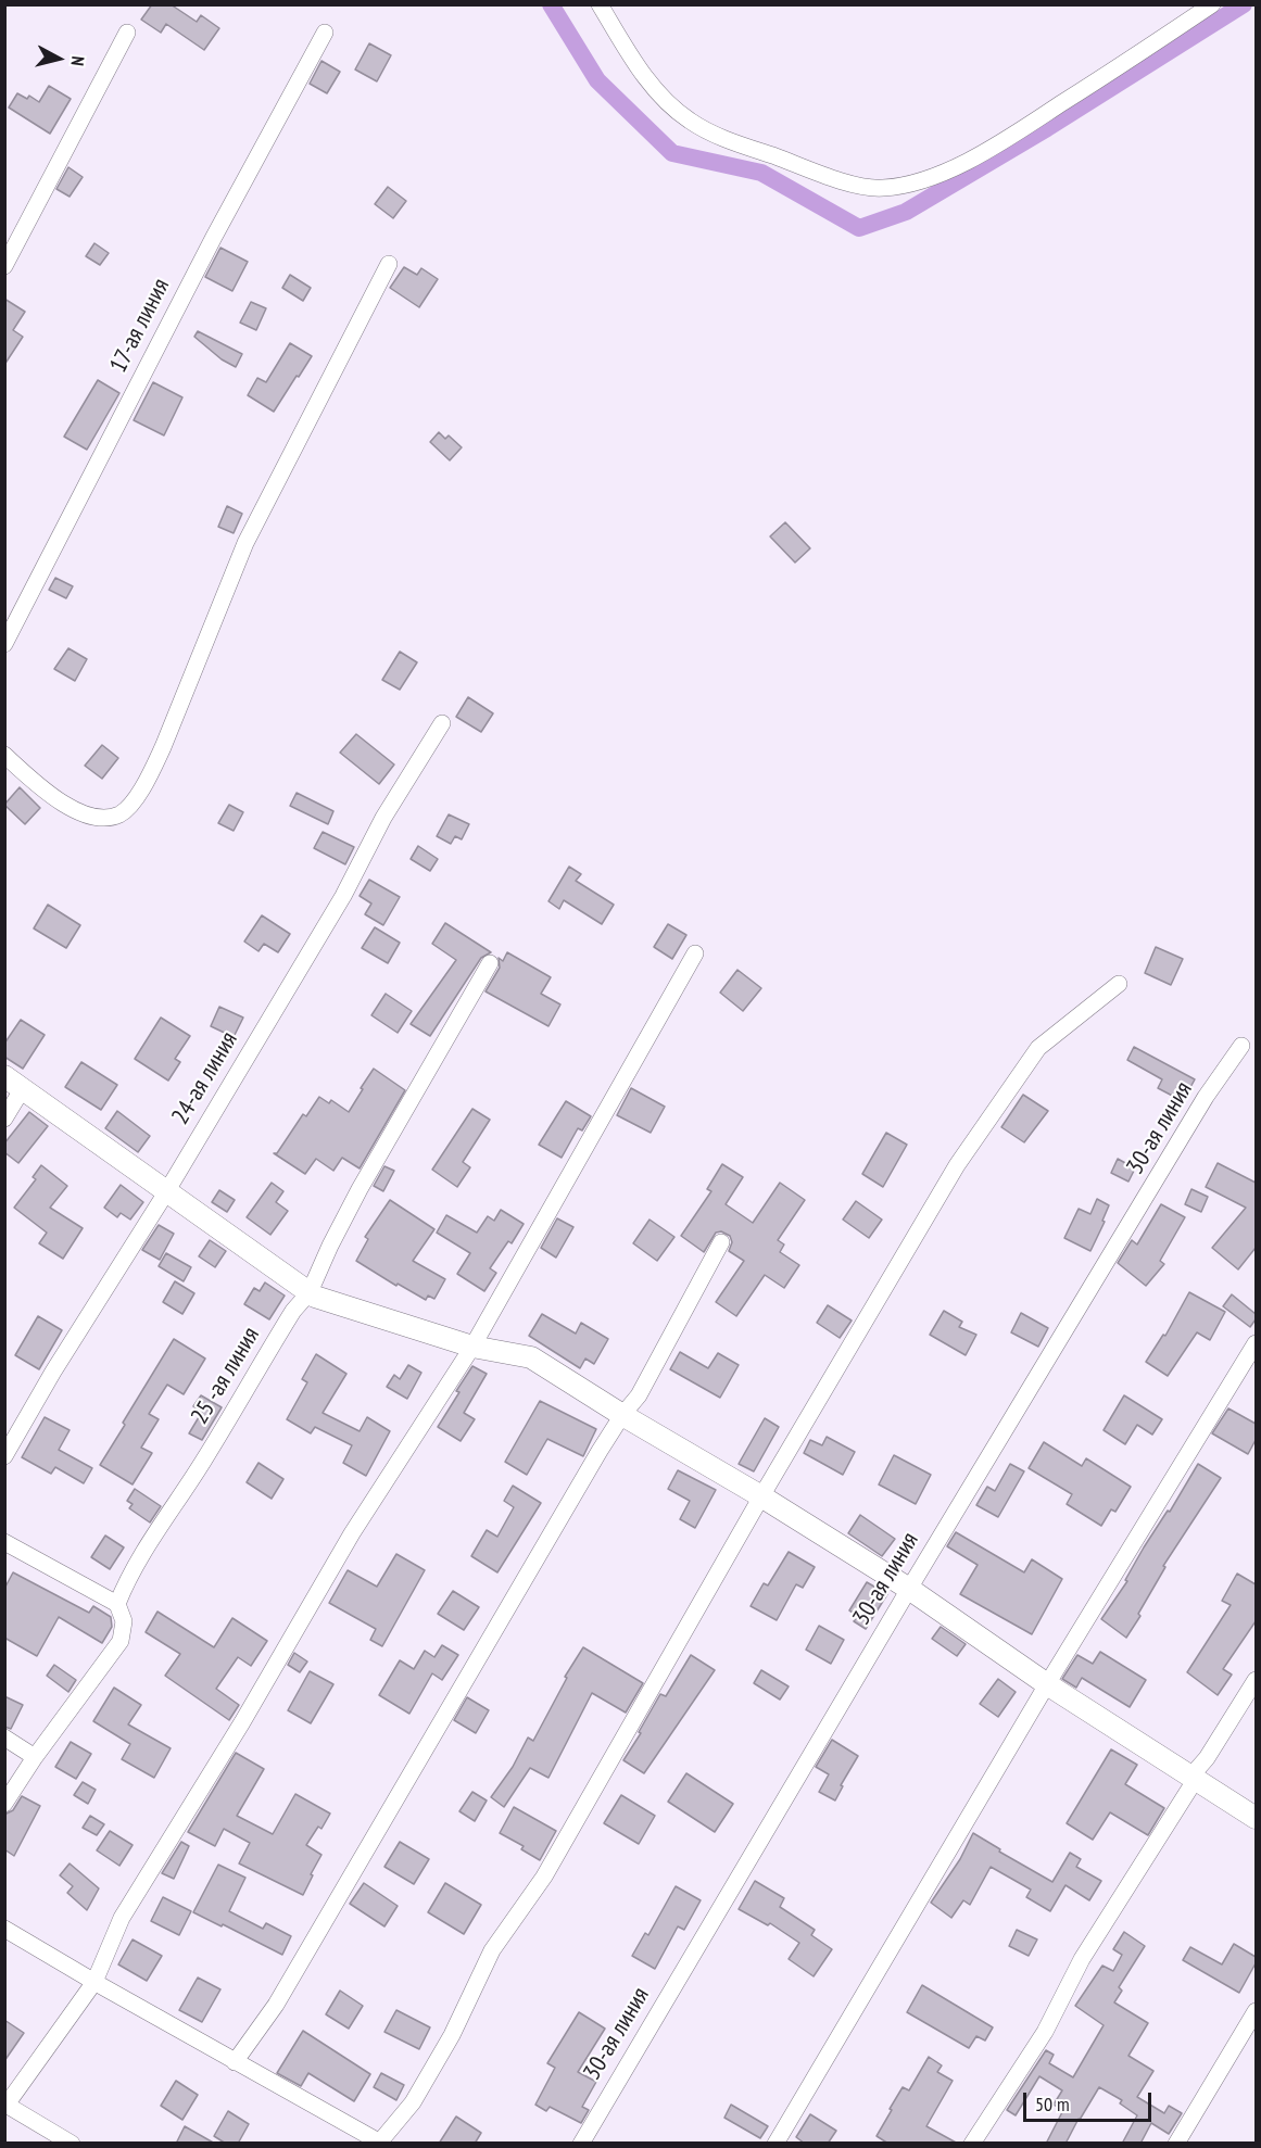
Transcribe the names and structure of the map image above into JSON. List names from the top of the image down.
{
  "streets": {
    "street": [
      "17-ая линия",
      "24-ая линия",
      "30-ая линия",
      "25 -ая линия"
    ]
  },
  "scale_bar": "50 m",
  "north": "right"
}
